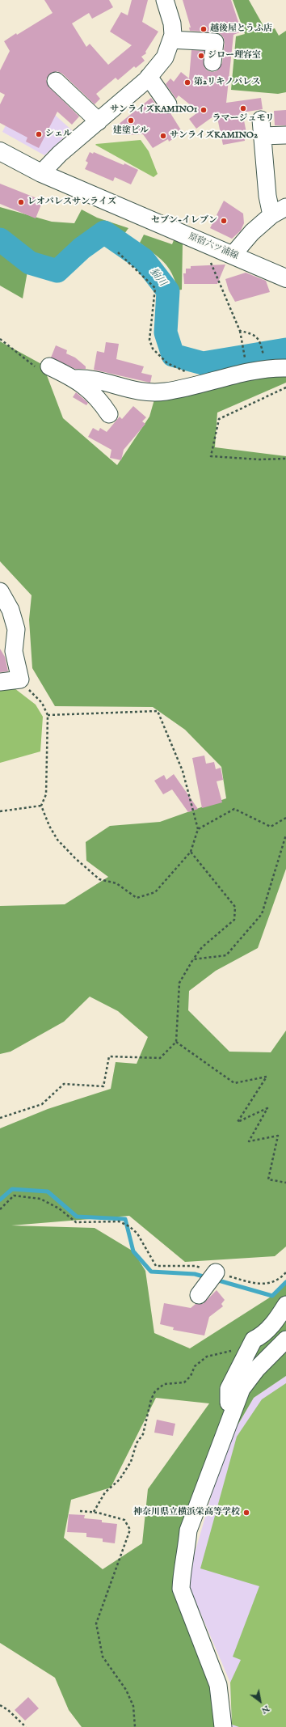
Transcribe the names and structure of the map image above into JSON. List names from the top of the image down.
{
  "streets": {
    "main road": ["原宿六ツ浦線"]
  },
  "water": ["㹨川"],
  "places": [
    "越後屋とうふ店",
    "ジロー理容室",
    "第2リキノパレス",
    "ラマージュモリ",
    "サンライズKAMINO1",
    "建塗ビル",
    "シェル",
    "サンライズKAMINO2",
    "レオパレスサンライズ",
    "セブン-イレブン",
    "神奈川県立横浜栄高等学校"
  ],
  "north": "bottom right"
}
